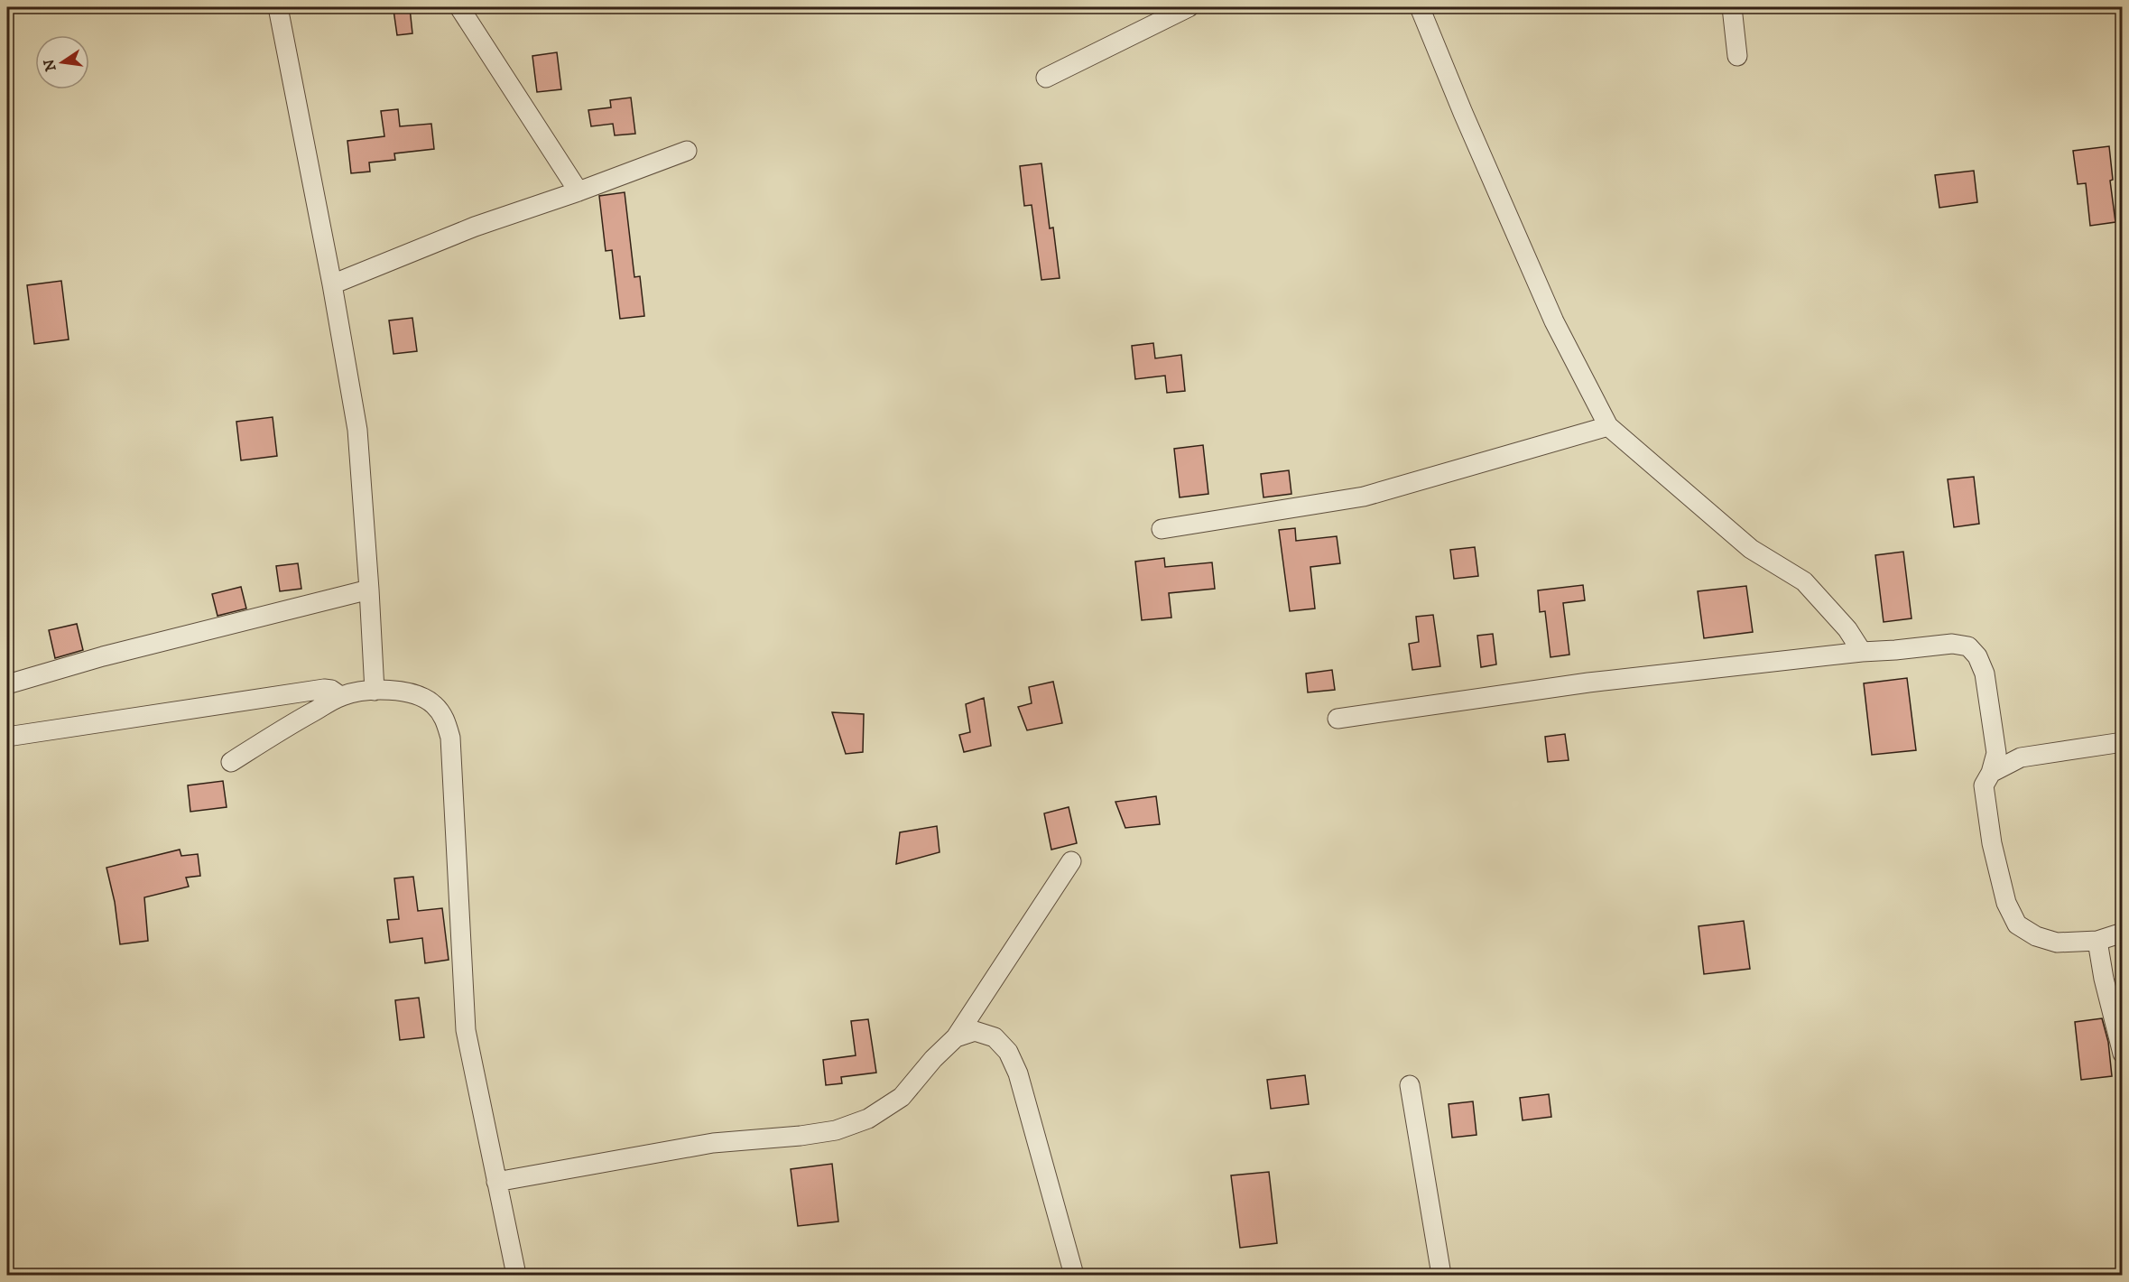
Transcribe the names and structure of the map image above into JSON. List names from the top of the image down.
{
  "north": "left"
}
